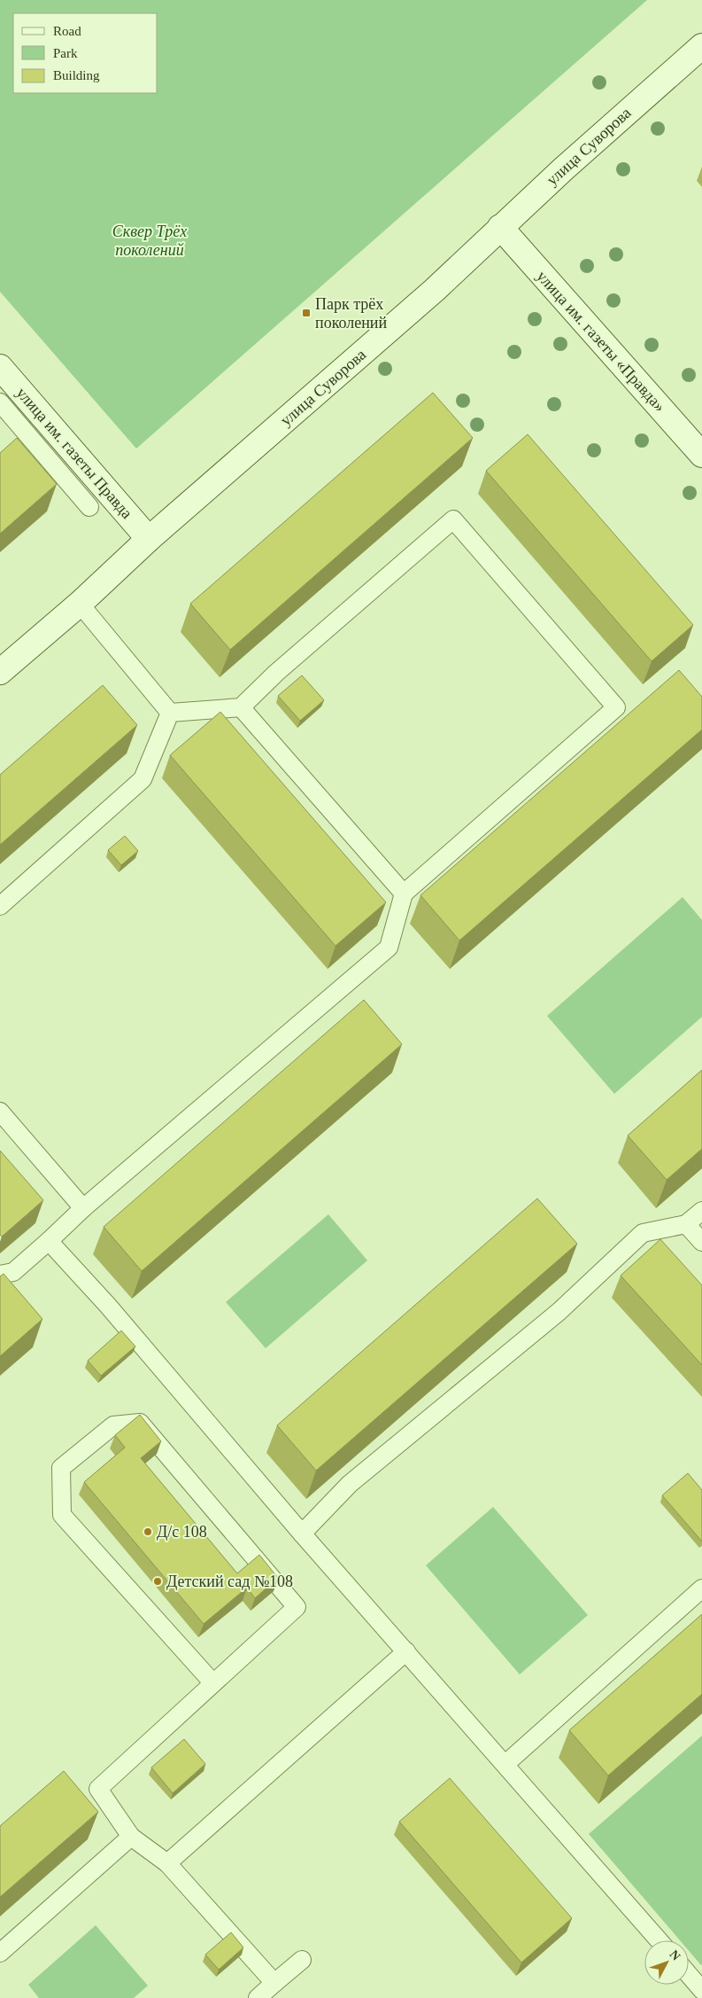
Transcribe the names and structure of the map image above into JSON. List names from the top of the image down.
{
  "streets": {
    "main road": ["улица Суворова", "улица им. газеты «Правда»", "улица им. газеты Правда"]
  },
  "crossings": [
    ["улица Суворова", "улица им. газеты «Правда»"],
    ["улица Суворова", "улица им. газеты Правда"]
  ],
  "parks": ["Сквер Трёх поколений"],
  "places": {
    "transit": ["Парк трёх поколений"],
    "other": ["Д/с 108", "Детский сад №108"]
  },
  "legend": ["Road", "Park", "Building"],
  "north": "top right"
}
